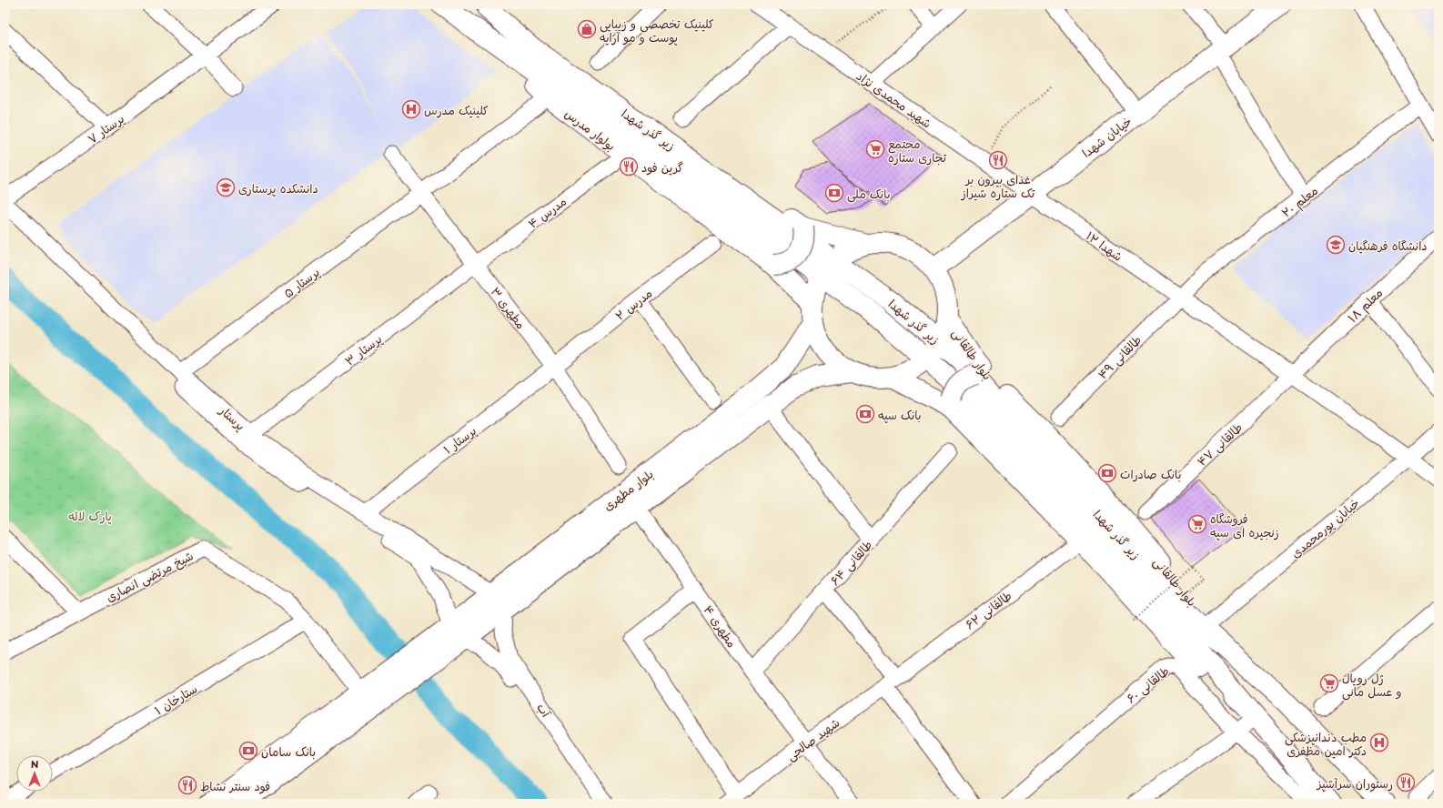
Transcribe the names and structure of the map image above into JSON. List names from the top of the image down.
{
  "streets": {
    "main road": [
      "بولوار مدرس",
      "زیر گذر شهدا",
      "خیابان شهدا",
      "بلوار طالقانی",
      "بلوار مطهری"
    ],
    "street": [
      "شهید محمدی نژاد",
      "پرستار ۷",
      "معلم ۲۰",
      "مدرس ۴",
      "۱۲ شهدا",
      "پرستار ۵",
      "مدرس ۲",
      "معلم ۱۸",
      "مطهری ۳",
      "پرستار ۳",
      "طالقانی ۴۹",
      "پرستار",
      "پرستار ۱",
      "طالقانی ۴۷",
      "خیابان پورمحمدی",
      "طالقانی ۶۴",
      "شیخ مرتضی انصاری",
      "طالقانی ۶۲",
      "مطهری ۴",
      "طالقانی ۶۰",
      "ستارخان ۱",
      "آب",
      "شهید صالحی"
    ]
  },
  "crossings": [
    ["شهید محمدی نژاد", "خیابان شهدا"],
    ["شهید محمدی نژاد", "۱۲ شهدا"],
    ["بولوار مدرس", "زیر گذر شهدا"],
    ["زیر گذر شهدا", "بلوار طالقانی"],
    ["خیابان شهدا", "۱۲ شهدا"],
    ["معلم ۲۰", "۱۲ شهدا"],
    ["معلم ۲۰", "طالقانی ۴۹"],
    ["مدرس ۴", "مطهری ۳"],
    ["مدرس ۴", "پرستار ۳"],
    ["۱۲ شهدا", "معلم ۱۸"],
    ["۱۲ شهدا", "طالقانی ۴۹"],
    ["۱۲ شهدا", "طالقانی ۴۷"],
    ["۱۲ شهدا", "خیابان پورمحمدی"],
    ["پرستار ۵", "مطهری ۳"],
    ["پرستار ۵", "پرستار"],
    ["مدرس ۲", "مطهری ۳"],
    ["مدرس ۲", "پرستار ۱"],
    ["معلم ۱۸", "طالقانی ۴۷"],
    ["مطهری ۳", "پرستار ۳"],
    ["مطهری ۳", "پرستار ۱"],
    ["پرستار ۳", "پرستار"],
    ["بلوار طالقانی", "خیابان پورمحمدی"],
    ["پرستار", "پرستار ۱"],
    ["پرستار", "بلوار مطهری"],
    ["پرستار", "آب"],
    ["بلوار مطهری", "شیخ مرتضی انصاری"],
    ["بلوار مطهری", "مطهری ۴"],
    ["بلوار مطهری", "آب"],
    ["طالقانی ۶۴", "مطهری ۴"],
    ["شیخ مرتضی انصاری", "ستارخان ۱"],
    ["طالقانی ۶۲", "شهید صالحی"],
    ["مطهری ۴", "شهید صالحی"]
  ],
  "parks": ["پارک لاله"],
  "places": {
    "shop": ["کلینیک تخصصی و زیبایی پوست و مو آرایه"],
    "hospital": ["کلینیک مدرس", "مطب دندانپزشکی دکتر امین مظفری"],
    "supermarket": ["مجتمع تجاری ستاره", "فروشگاه زنجیره ای سپه", "ژل رویال و عسل مانی"],
    "restaurant": [
      "غذای بیرون بر تک ستاره شیراز",
      "گرین فود",
      "رستوران سرآشپز",
      "فود سنتر نشاط"
    ],
    "school or university": ["دانشکده پرستاری", "دانشگاه فرهنگیان"],
    "bank": [
      "بانک ملی",
      "بانک سپه",
      "بانک صادرات",
      "بانک سامان"
    ]
  },
  "north": "top"
}
